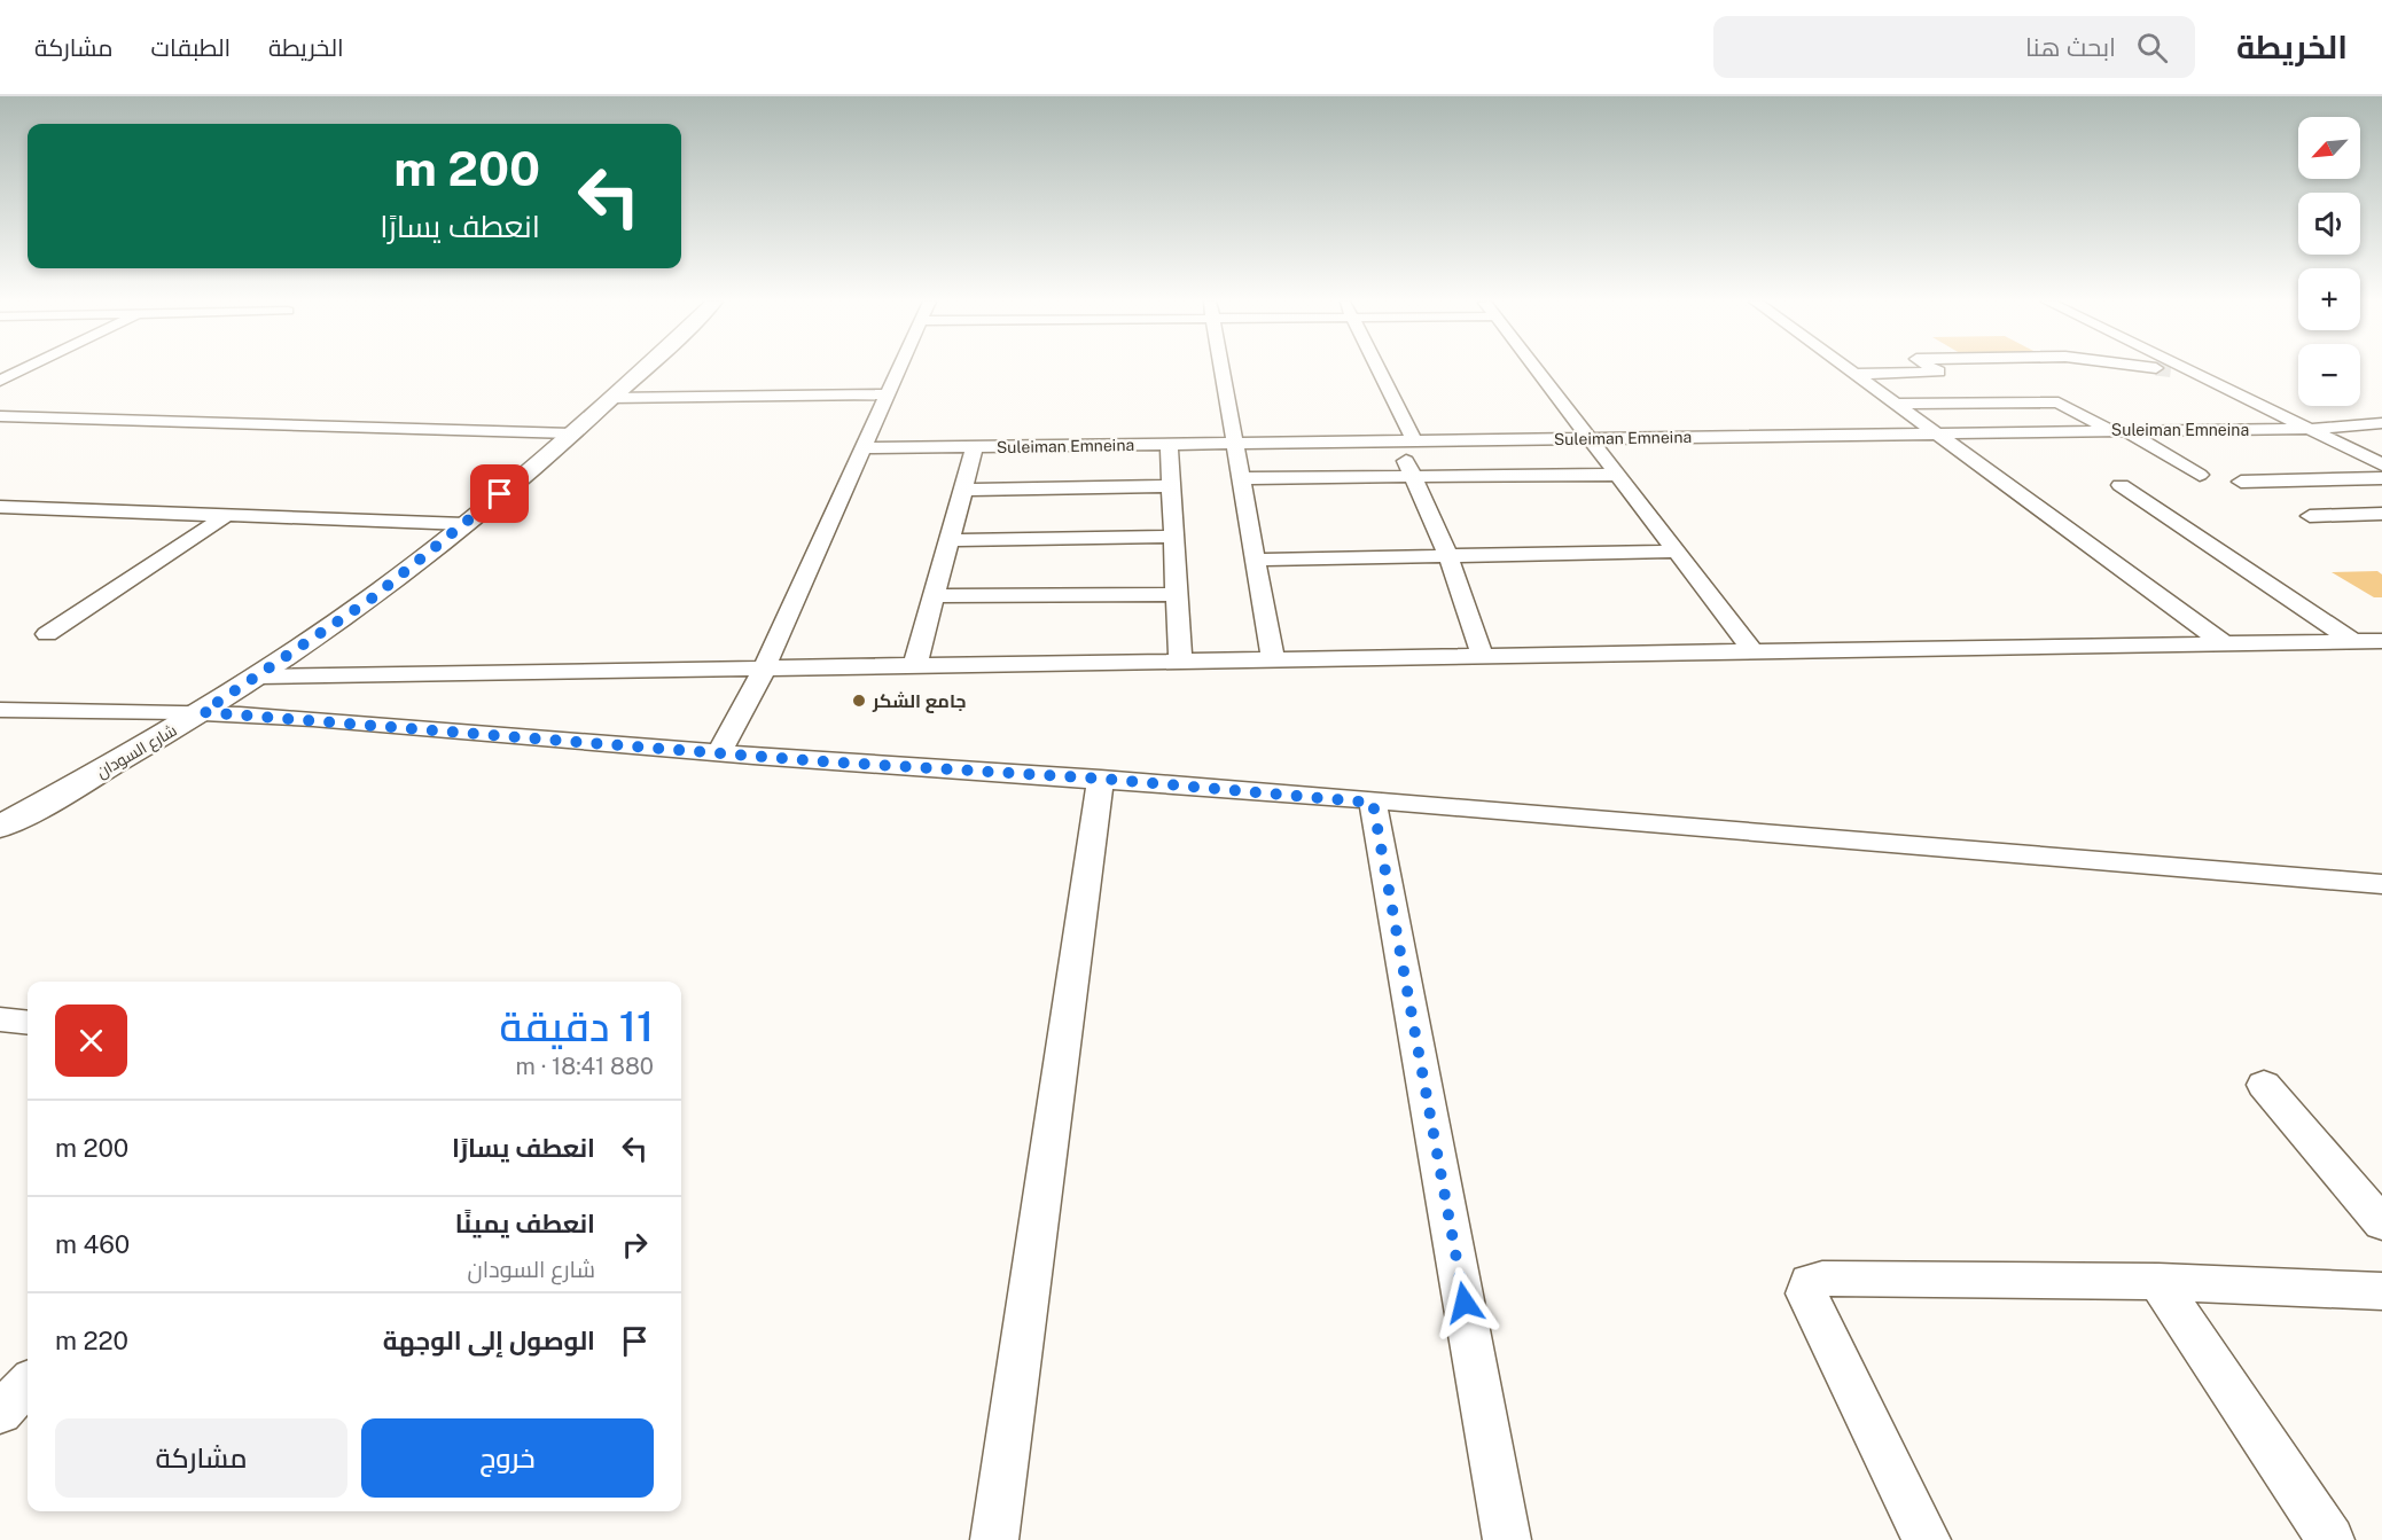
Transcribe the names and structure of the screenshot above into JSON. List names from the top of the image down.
{
  "streets": {
    "main road": ["شارع السودان"],
    "street": ["Suleiman Emneina"]
  },
  "places": ["جامع الشكر"],
  "north": "bottom left",
  "page": {
    "header": "الخريطة",
    "search": "ابحث هنا",
    "nav": ["الخريطة", "الطبقات", "مشاركة"],
    "map_buttons": ["+", "−"],
    "turn": ["200 m", "انعطف يسارًا"],
    "heading": ["11 دقيقة", "880 m · 18:41"],
    "list": [
      {
        "name": "انعطف يسارًا",
        "value": "200 m"
      },
      {
        "name": "انعطف يمينًا",
        "note": "شارع السودان",
        "value": "460 m"
      },
      {
        "name": "الوصول إلى الوجهة",
        "value": "220 m"
      }
    ],
    "buttons": ["خروج", "مشاركة"]
  }
}
